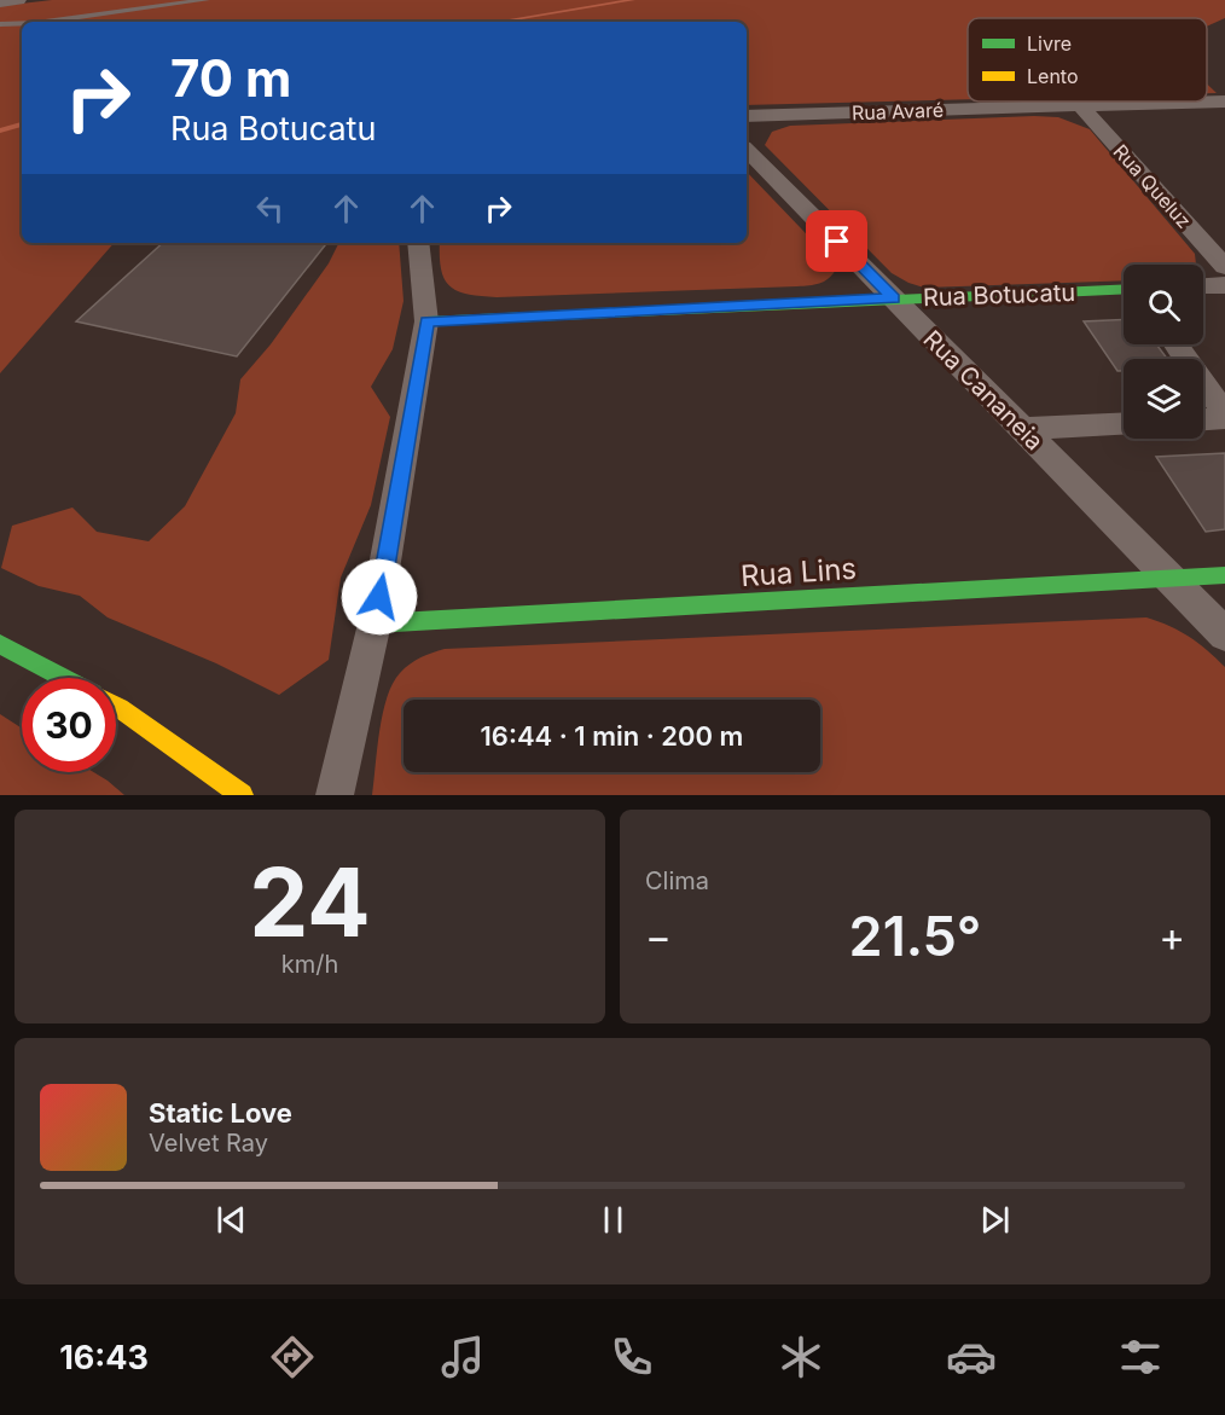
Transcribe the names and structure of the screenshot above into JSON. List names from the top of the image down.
{
  "streets": {
    "street": [
      "Rua Avaré",
      "Rua Queluz",
      "Rua Botucatu",
      "Rua Cananeia",
      "Rua Lins"
    ]
  },
  "crossings": [
    ["Rua Avaré", "Rua Queluz"],
    ["Rua Botucatu", "Rua Cananeia"],
    ["Rua Cananeia", "Rua Lins"]
  ],
  "legend": ["Livre", "Lento"],
  "page": {
    "turn": ["70 m", "Rua Botucatu"],
    "limit": "30",
    "trip": "16:44 · 1 min · 200 m",
    "tile": [
      ["24", "km/h"],
      "Clima"
    ],
    "heat": ["−", "21.5°", "+"],
    "song": ["Static Love", "Velvet Ray"],
    "tabs": "16:43"
  }
}
